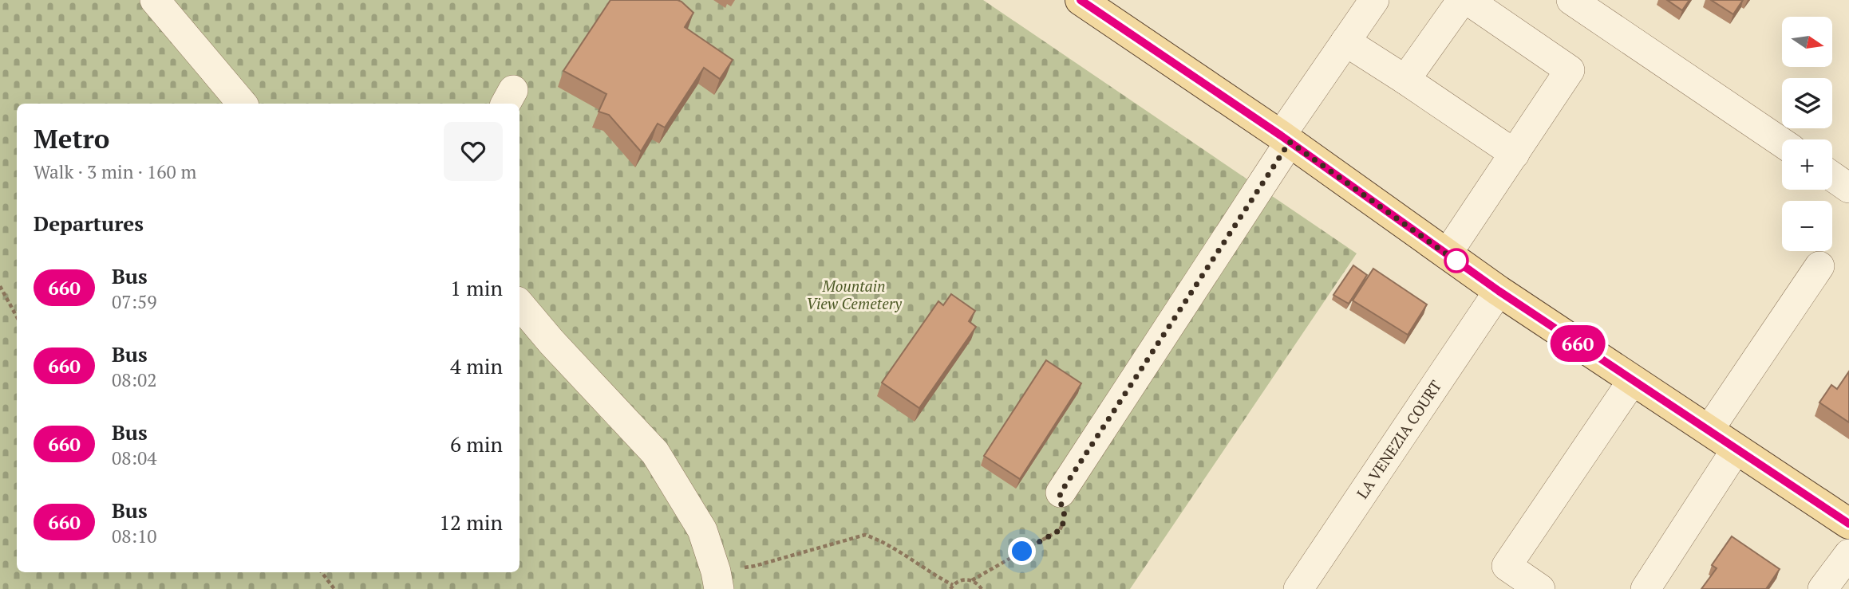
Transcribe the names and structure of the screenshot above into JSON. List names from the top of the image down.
{
  "streets": {
    "street": ["LA VENEZIA COURT"]
  },
  "parks": ["Mountain View Cemetery"],
  "lines": ["bus line 660"],
  "north": "right",
  "page": {
    "on_map": "660",
    "map_buttons": ["+", "−"],
    "heading": [
      ["Metro", "Walk · 3 min · 160 m"],
      "Departures"
    ],
    "list": [
      {
        "mark": "660",
        "name": "Bus",
        "note": "07:59",
        "value": "1 min"
      },
      {
        "mark": "660",
        "name": "Bus",
        "note": "08:02",
        "value": "4 min"
      },
      {
        "mark": "660",
        "name": "Bus",
        "note": "08:04",
        "value": "6 min"
      },
      {
        "mark": "660",
        "name": "Bus",
        "note": "08:10",
        "value": "12 min"
      }
    ]
  }
}
